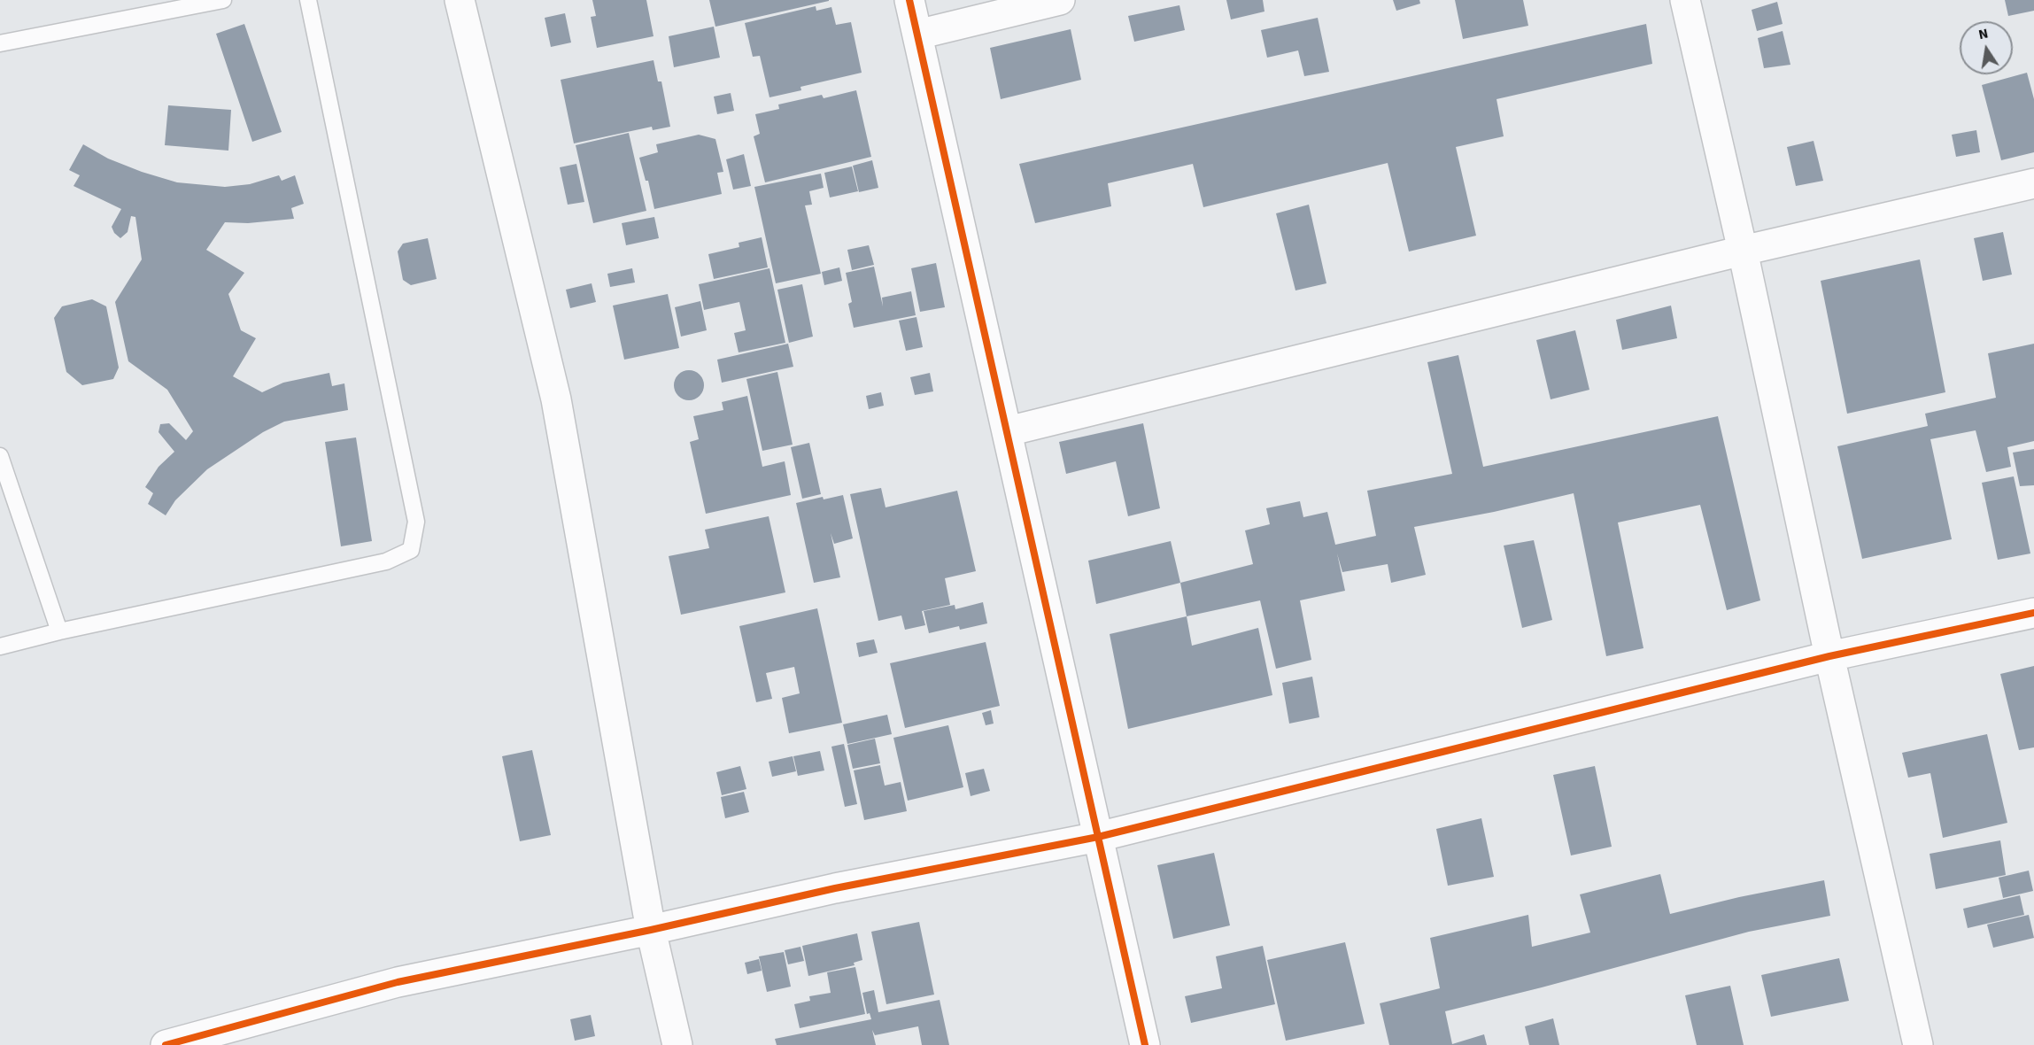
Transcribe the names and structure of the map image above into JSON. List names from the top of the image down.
{
  "north": "top"
}
